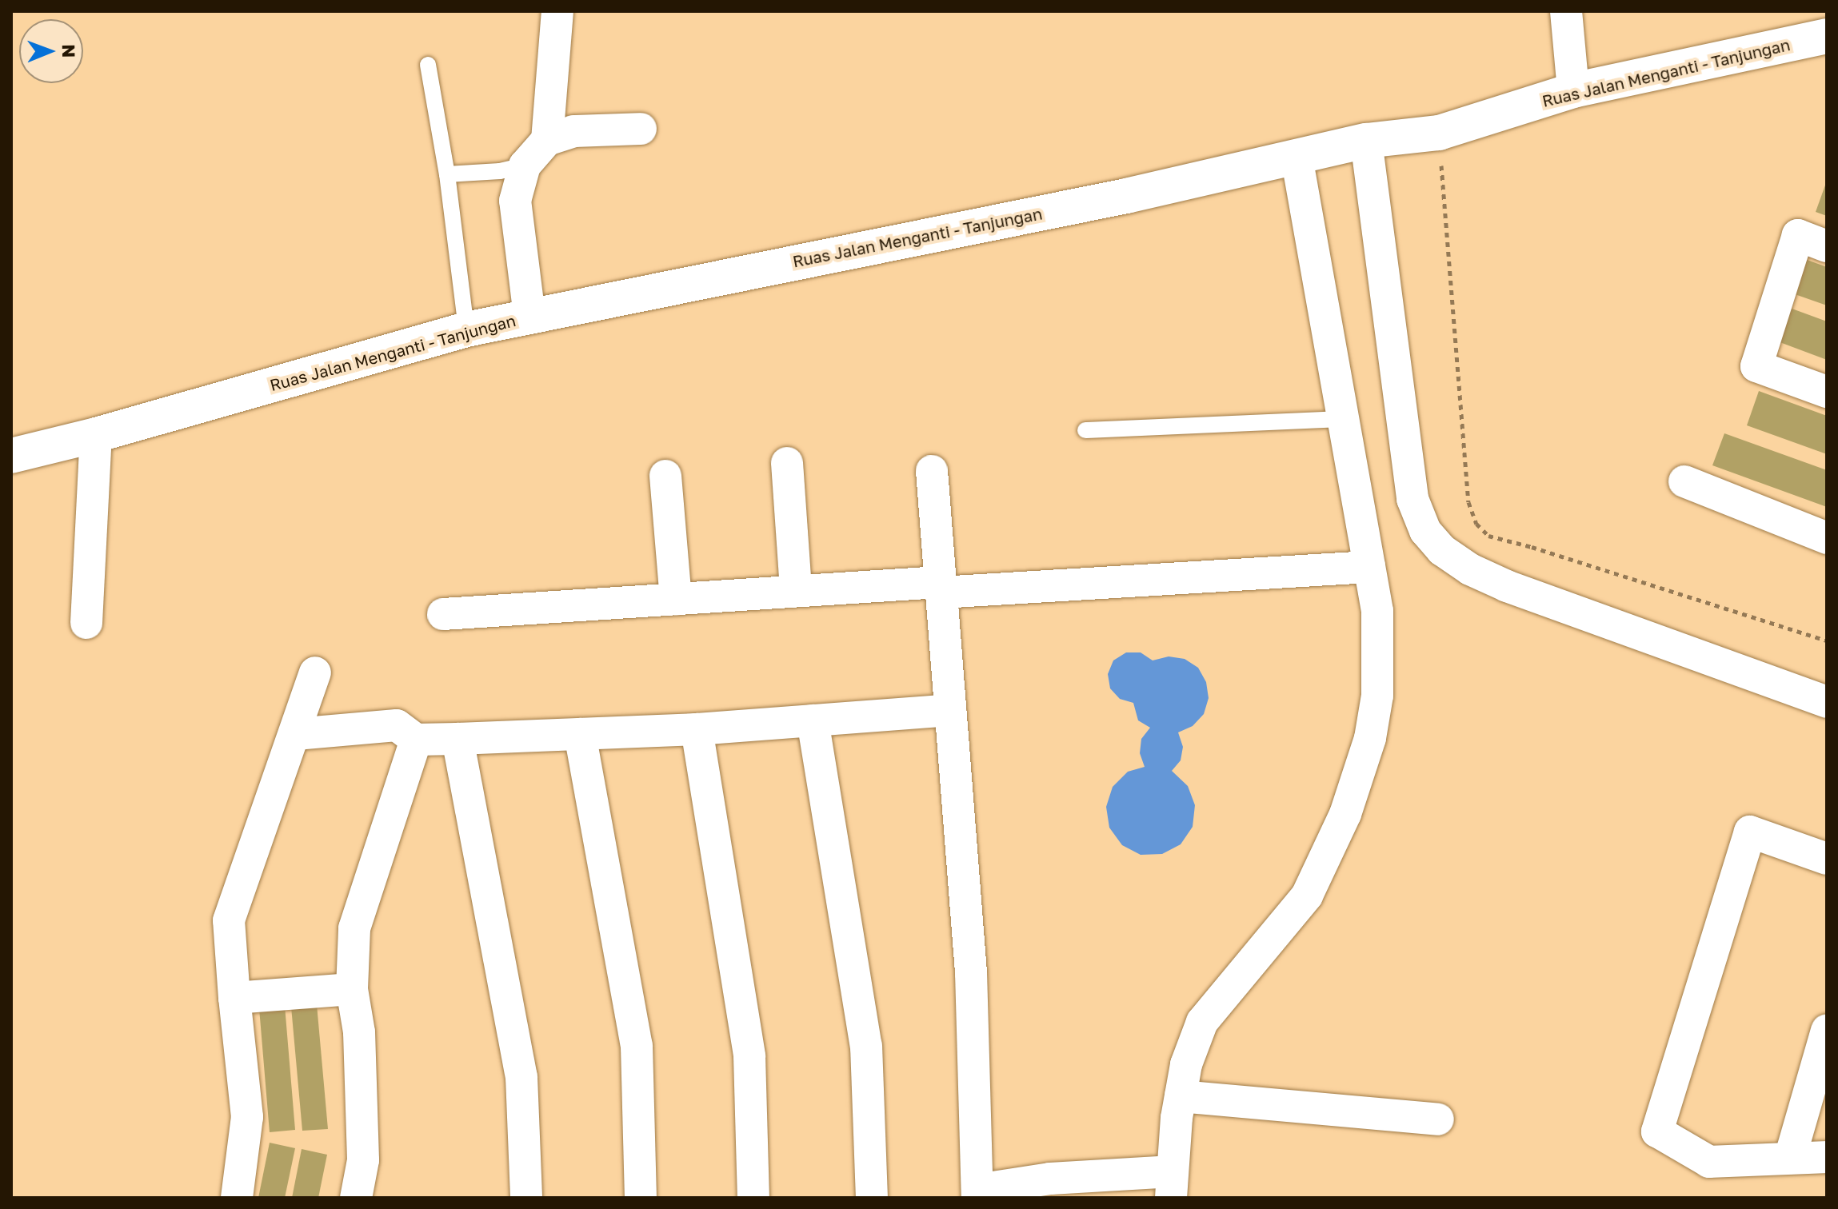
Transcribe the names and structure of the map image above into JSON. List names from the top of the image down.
{
  "streets": {
    "main road": ["Ruas Jalan Menganti - Tanjungan"]
  },
  "north": "right"
}
